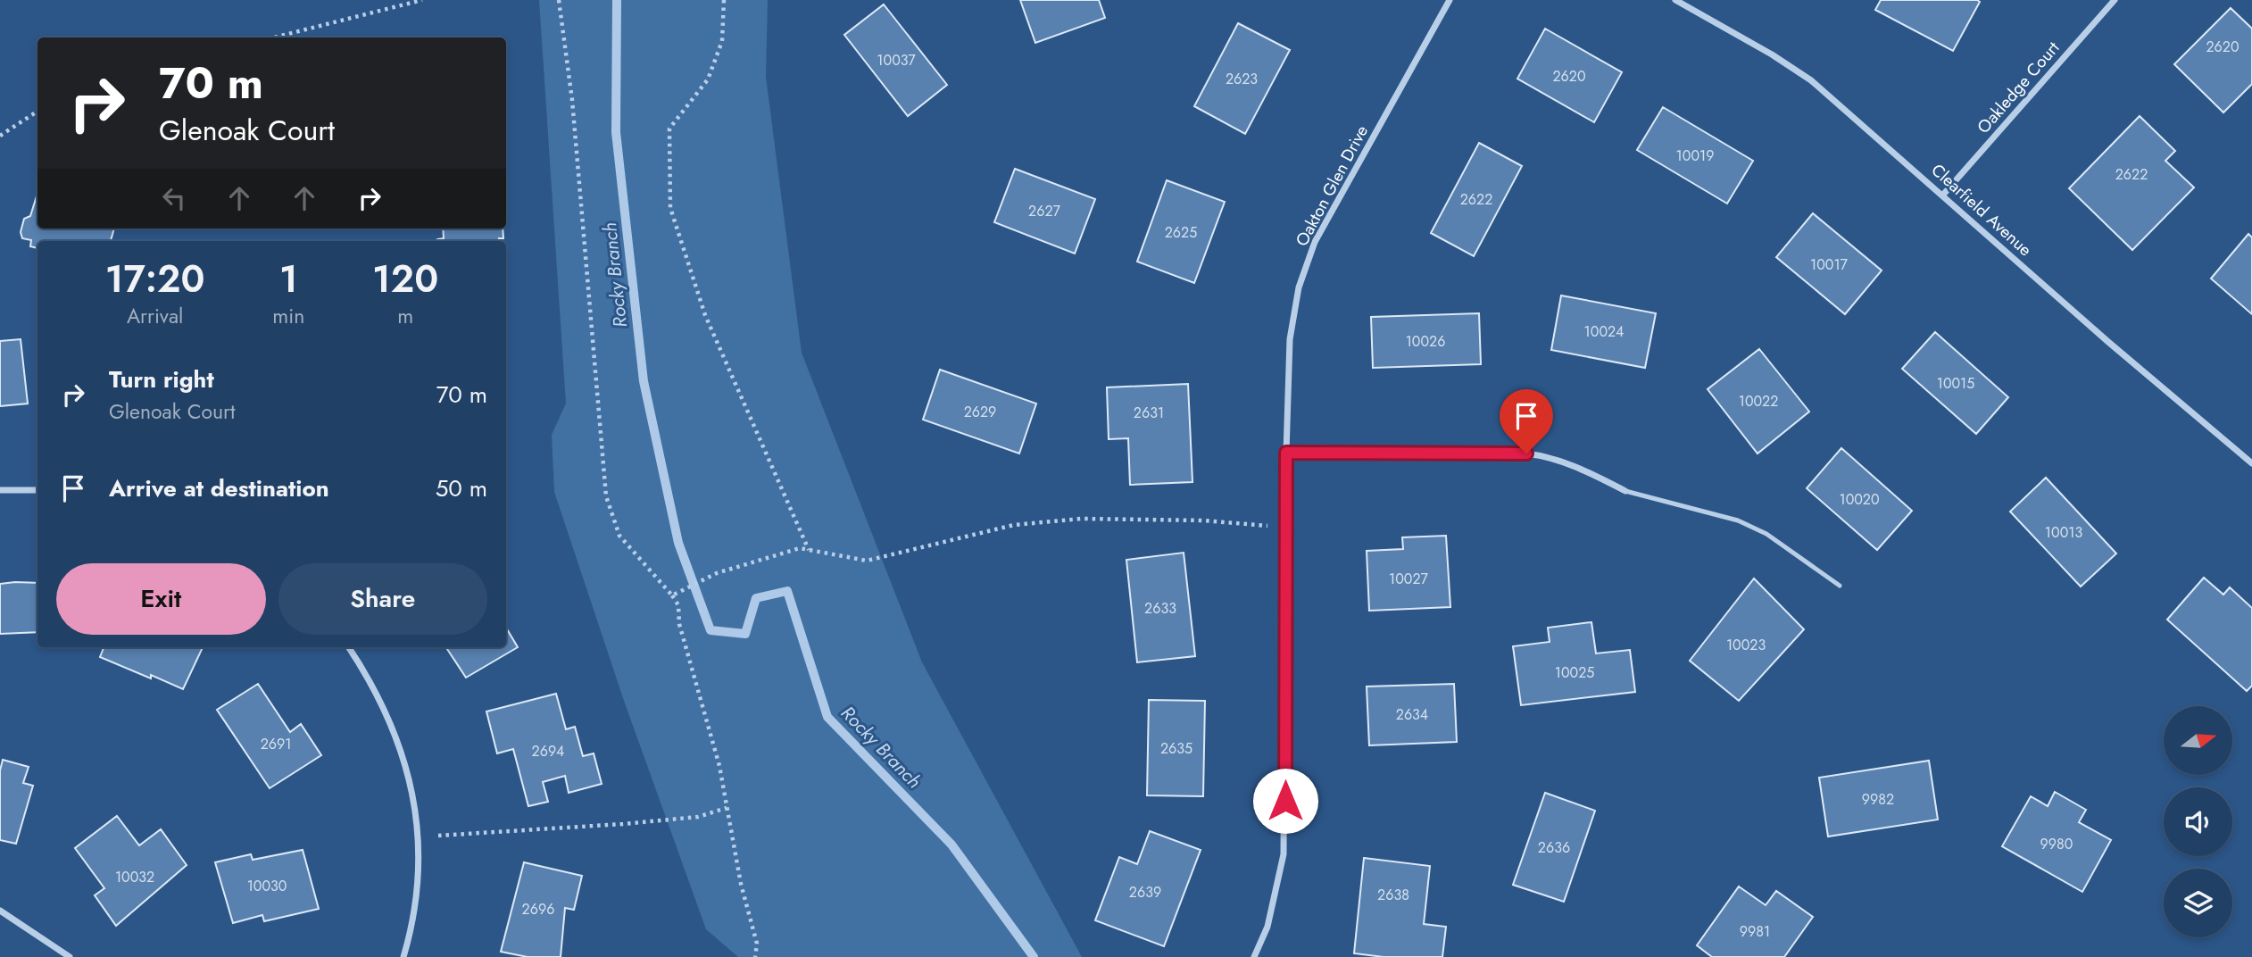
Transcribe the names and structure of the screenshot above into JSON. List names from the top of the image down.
{
  "streets": {
    "street": ["Oakledge Court", "Oakton Glen Drive", "Clearfield Avenue"]
  },
  "crossings": [
    ["Oakledge Court", "Clearfield Avenue"]
  ],
  "water": ["Rocky Branch"],
  "house_numbers": [
    "2620",
    "10037",
    "2620",
    "2623",
    "10019",
    "2622",
    "2622",
    "2627",
    "2625",
    "10017",
    "10024",
    "10026",
    "10015",
    "10022",
    "2629",
    "2631",
    "10020",
    "10013",
    "10027",
    "2633",
    "10023",
    "10025",
    "2634",
    "2691",
    "2635",
    "2694",
    "9982",
    "9980",
    "2636",
    "10032",
    "10030",
    "2639",
    "2638",
    "2696",
    "9981"
  ],
  "north": "right",
  "page": {
    "turn": ["70 m", "Glenoak Court"],
    "eta": [
      "17:20",
      "Arrival",
      "1",
      "min",
      "120",
      "m"
    ],
    "list": [
      {
        "name": "Turn right",
        "note": "Glenoak Court",
        "value": "70 m"
      },
      {
        "name": "Arrive at destination",
        "value": "50 m"
      }
    ],
    "buttons": ["Exit", "Share"]
  }
}
